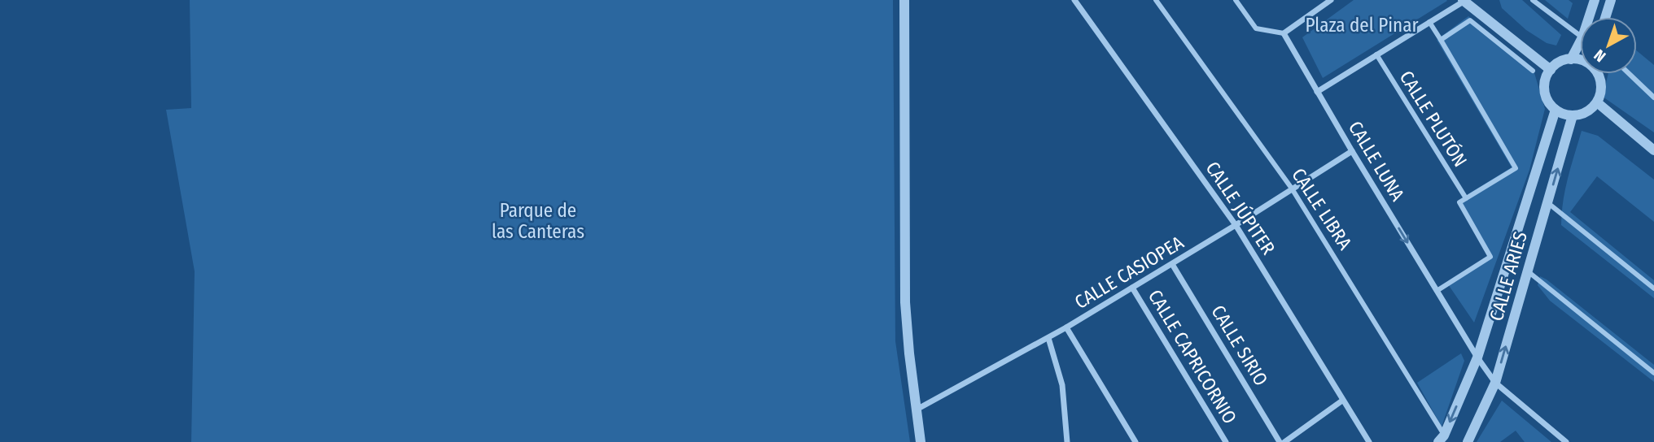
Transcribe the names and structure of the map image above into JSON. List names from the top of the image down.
{
  "streets": {
    "street": [
      "CALLE PLUTÓN",
      "CALLE LUNA",
      "CALLE JÚPITER",
      "CALLE LIBRA",
      "CALLE CASIOPEA",
      "CALLE ARIES",
      "CALLE SIRIO",
      "CALLE CAPRICORNIO"
    ]
  },
  "crossings": [
    ["CALLE LUNA", "CALLE CASIOPEA"],
    ["CALLE LUNA", "CALLE ARIES"],
    ["CALLE JÚPITER", "CALLE CASIOPEA"],
    ["CALLE LIBRA", "CALLE CASIOPEA"],
    ["CALLE LIBRA", "CALLE ARIES"],
    ["CALLE CASIOPEA", "CALLE SIRIO"],
    ["CALLE CASIOPEA", "CALLE CAPRICORNIO"]
  ],
  "one_way": ["CALLE LUNA"],
  "parks": ["Plaza del Pinar", "Parque de las Canteras"],
  "north": "bottom left"
}
